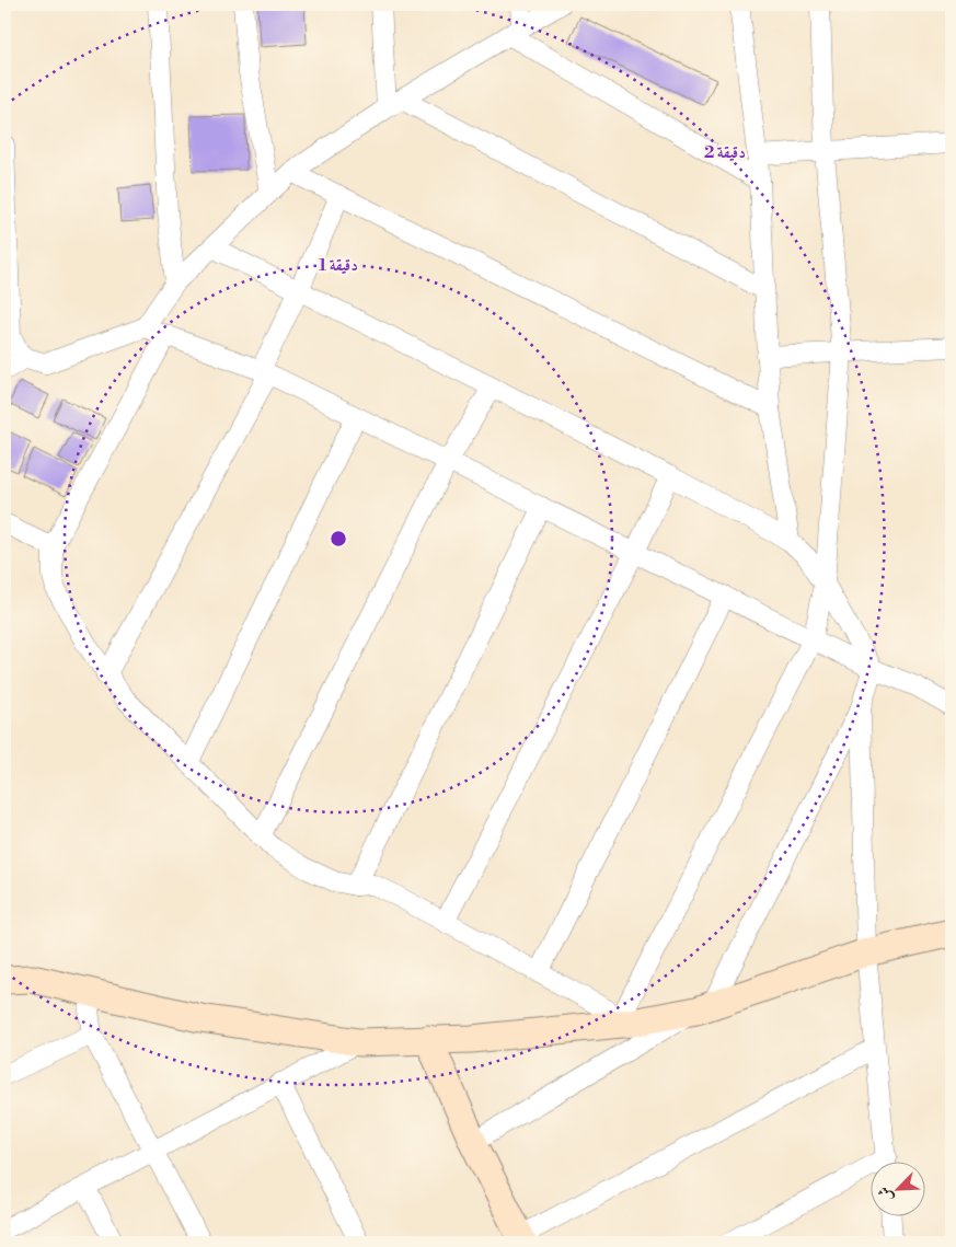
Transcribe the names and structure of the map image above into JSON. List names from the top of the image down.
{
  "north": "bottom left",
  "rings": ["2 دقيقة", "1 دقيقة"]
}
